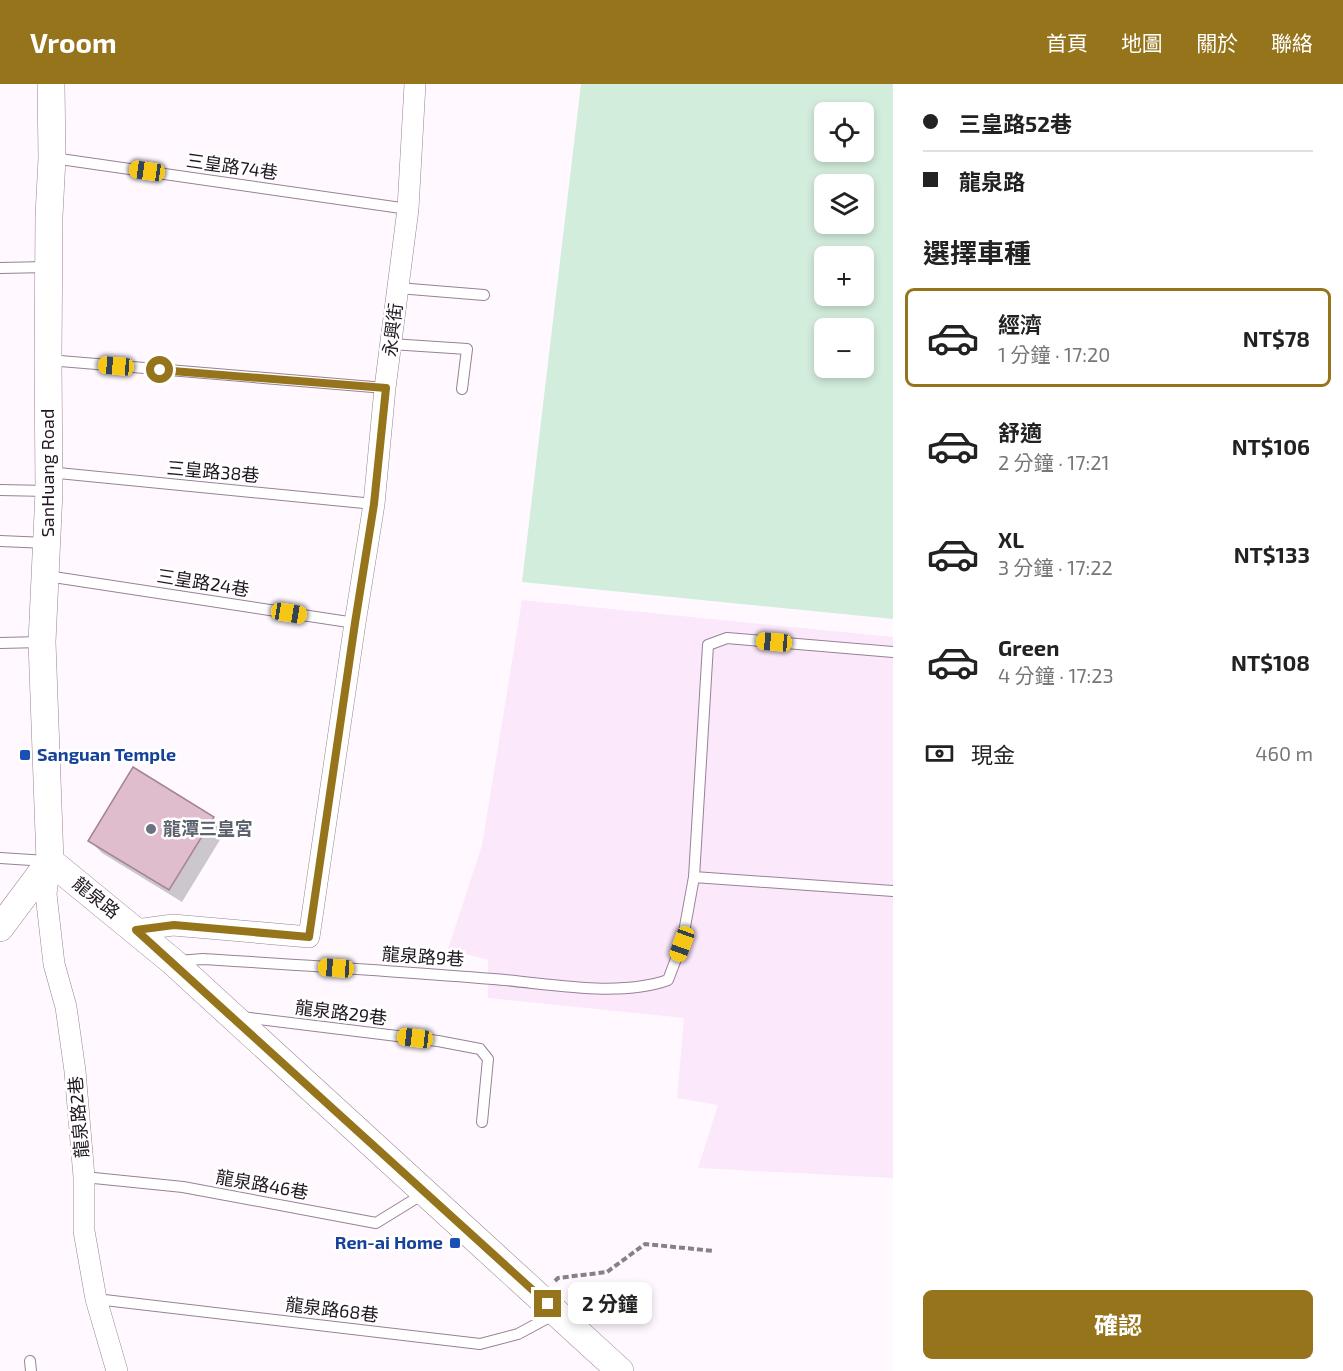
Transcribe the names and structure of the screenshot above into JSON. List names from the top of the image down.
{
  "streets": {
    "street": [
      "永興街",
      "SanHuang Road",
      "龍泉路",
      "龍泉路2巷"
    ],
    "lane": [
      "三皇路74巷",
      "三皇路38巷",
      "三皇路24巷",
      "龍泉路9巷",
      "龍泉路29巷",
      "龍泉路46巷",
      "龍泉路68巷"
    ]
  },
  "crossings": [
    ["三皇路74巷", "永興街"],
    ["三皇路74巷", "SanHuang Road"],
    ["永興街", "三皇路38巷"],
    ["永興街", "三皇路24巷"],
    ["永興街", "龍泉路"],
    ["三皇路38巷", "SanHuang Road"],
    ["SanHuang Road", "三皇路24巷"],
    ["SanHuang Road", "龍泉路"],
    ["SanHuang Road", "龍泉路2巷"],
    ["龍泉路", "龍泉路9巷"],
    ["龍泉路", "龍泉路29巷"],
    ["龍泉路", "龍泉路2巷"],
    ["龍泉路", "龍泉路46巷"],
    ["龍泉路", "龍泉路68巷"],
    ["龍泉路2巷", "龍泉路46巷"],
    ["龍泉路2巷", "龍泉路68巷"]
  ],
  "places": {
    "transit": ["Sanguan Temple", "Ren-ai Home"],
    "other": ["龍潭三皇宮"]
  },
  "page": {
    "header": "Vroom",
    "nav": [
      "首頁",
      "地圖",
      "關於",
      "聯絡"
    ],
    "banner": ["三皇路52巷", "龍泉路"],
    "map_buttons": ["+", "−"],
    "heading": "選擇車種",
    "list": [
      {
        "name": "經濟",
        "note": "1 分鐘 · 17:20",
        "value": "NT$78"
      },
      {
        "name": "舒適",
        "note": "2 分鐘 · 17:21",
        "value": "NT$106"
      },
      {
        "name": "XL",
        "note": "3 分鐘 · 17:22",
        "value": "NT$133"
      },
      {
        "name": "Green",
        "note": "4 分鐘 · 17:23",
        "value": "NT$108"
      }
    ],
    "pay": ["現金", "460 m"],
    "buttons": "確認",
    "bubble": "2 分鐘"
  }
}
